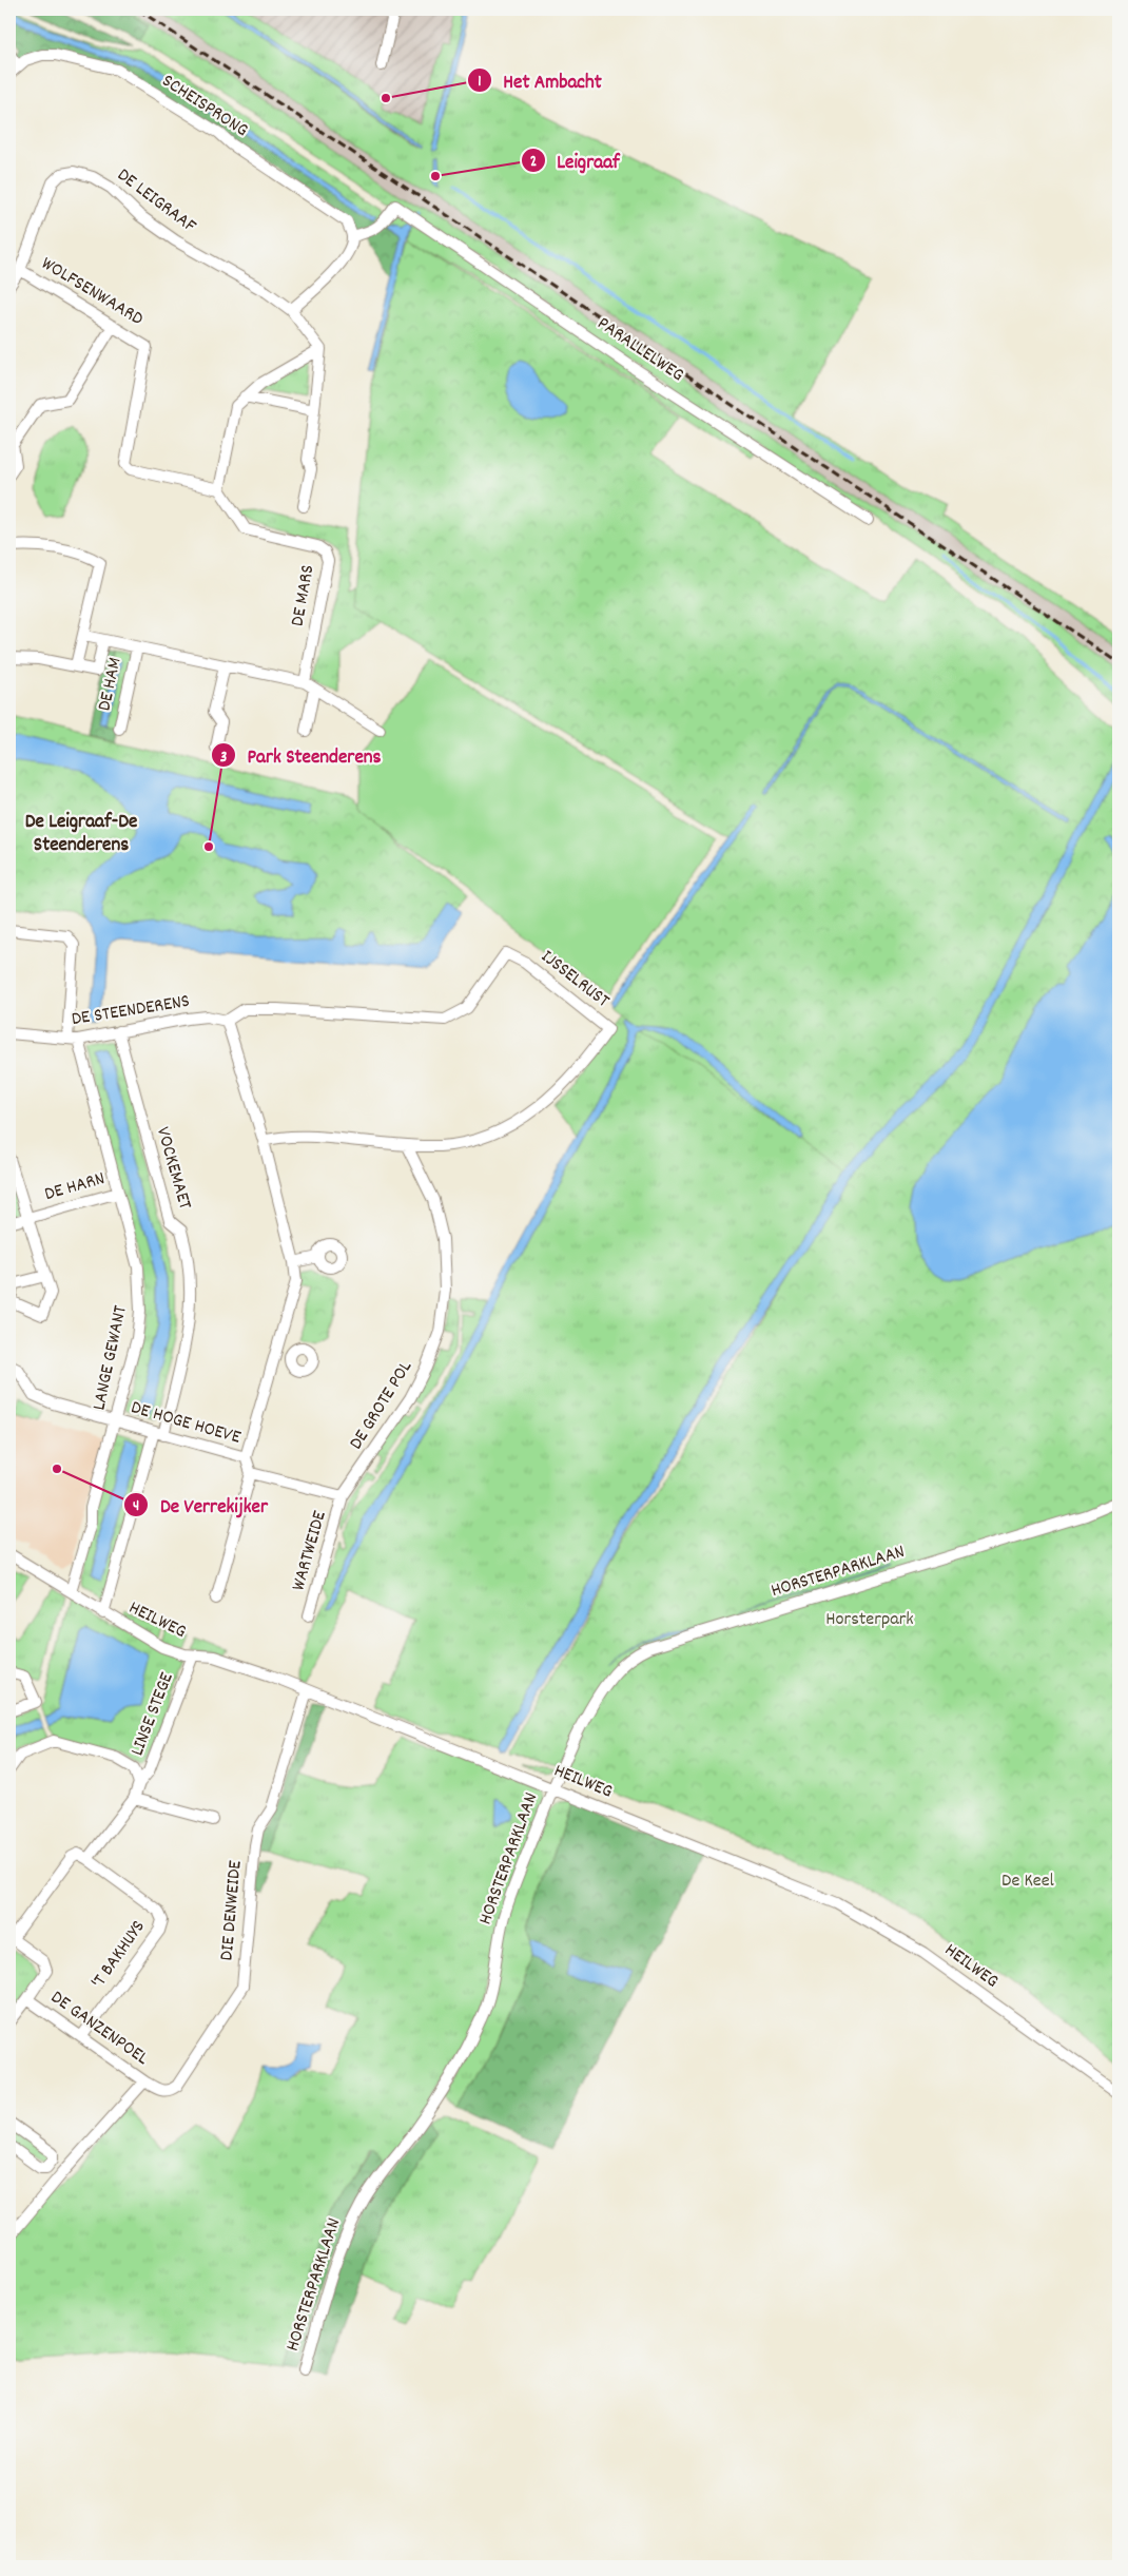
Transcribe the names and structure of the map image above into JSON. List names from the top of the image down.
{
  "streets": {
    "street": [
      "SCHEISPRONG",
      "DE LEIGRAAF",
      "WOLFSENWAARD",
      "PARALLELWEG",
      "DE MARS",
      "DE HAM",
      "IJSSELRUST",
      "DE STEENDERENS",
      "VOCKEMAET",
      "DE HARN",
      "LANGE GEWANT",
      "DE GROTE POL",
      "DE HOGE HOEVE",
      "WARTWEIDE",
      "HORSTERPARKLAAN",
      "HEILWEG",
      "LINSE STEGE",
      "DIE DENWEIDE",
      "'T BAKHUYS",
      "DE GANZENPOEL"
    ]
  },
  "crossings": [
    ["SCHEISPRONG", "PARALLELWEG"],
    ["DE LEIGRAAF", "WOLFSENWAARD"],
    ["WOLFSENWAARD", "DE MARS"],
    ["IJSSELRUST", "DE STEENDERENS"],
    ["IJSSELRUST", "DE GROTE POL"],
    ["IJSSELRUST", "DE HOGE HOEVE"],
    ["DE STEENDERENS", "VOCKEMAET"],
    ["DE STEENDERENS", "LANGE GEWANT"],
    ["DE STEENDERENS", "DE HOGE HOEVE"],
    ["VOCKEMAET", "DE HOGE HOEVE"],
    ["VOCKEMAET", "HEILWEG"],
    ["DE HARN", "LANGE GEWANT"],
    ["LANGE GEWANT", "DE HOGE HOEVE"],
    ["LANGE GEWANT", "HEILWEG"],
    ["DE GROTE POL", "WARTWEIDE"],
    ["HORSTERPARKLAAN", "HEILWEG"],
    ["HEILWEG", "LINSE STEGE"],
    ["HEILWEG", "DIE DENWEIDE"],
    ["LINSE STEGE", "'T BAKHUYS"],
    ["DIE DENWEIDE", "DE GANZENPOEL"],
    ["'T BAKHUYS", "DE GANZENPOEL"]
  ],
  "districts": ["De Leigraaf-De Steenderens"],
  "parks": ["Horsterpark", "De Keel"],
  "places": [
    "Het Ambacht",
    "Leigraaf",
    "Park Steenderens",
    "De Verrekijker"
  ]
}
